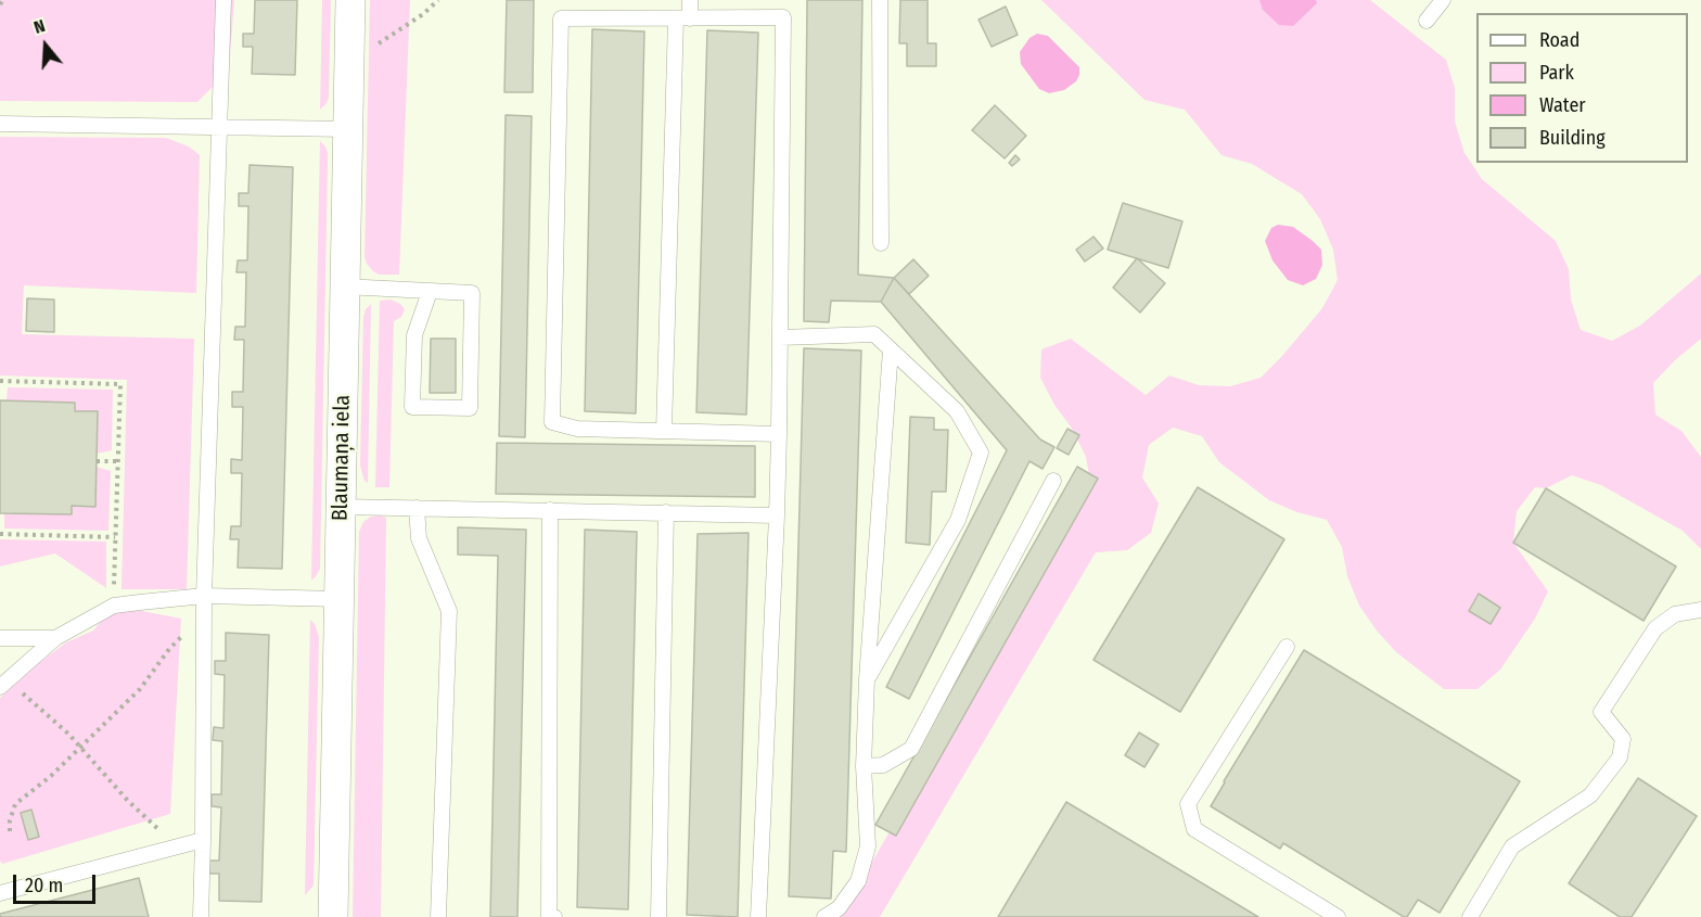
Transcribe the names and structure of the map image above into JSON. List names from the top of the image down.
{
  "streets": {
    "street": ["Blaumaņa iela"]
  },
  "legend": [
    "Road",
    "Park",
    "Water",
    "Building"
  ],
  "scale_bar": "20 m",
  "north": "top"
}
